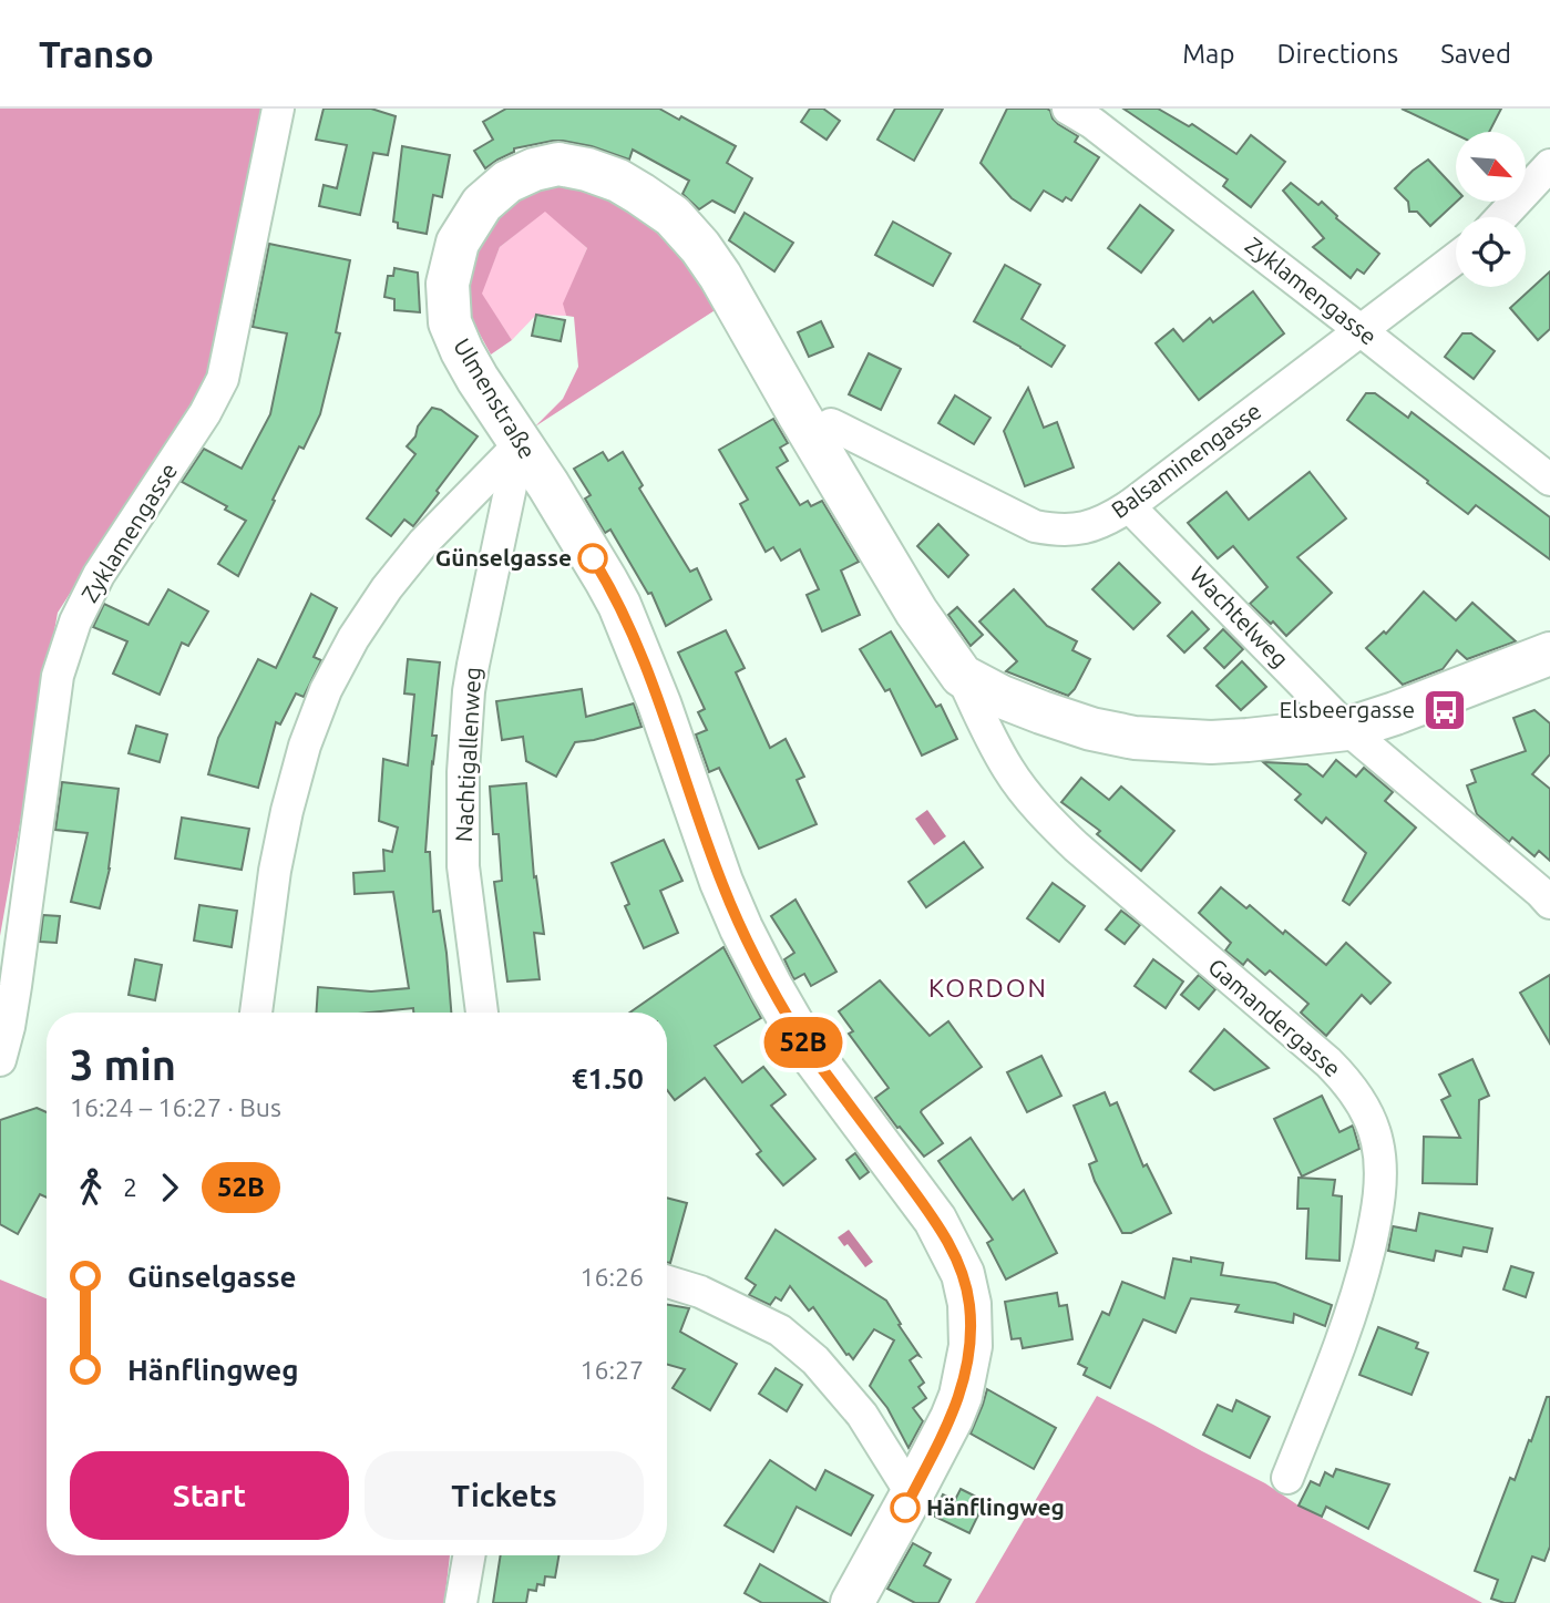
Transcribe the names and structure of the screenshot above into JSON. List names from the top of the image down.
{
  "streets": {
    "street": [
      "Zyklamengasse",
      "Ulmenstraße",
      "Balsaminengasse",
      "Wachtelweg",
      "Nachtigallenweg",
      "Gamandergasse"
    ]
  },
  "crossings": [
    ["Zyklamengasse", "Balsaminengasse"],
    ["Ulmenstraße", "Wachtelweg"],
    ["Ulmenstraße", "Nachtigallenweg"],
    ["Ulmenstraße", "Gamandergasse"],
    ["Balsaminengasse", "Wachtelweg"]
  ],
  "districts": ["KORDON"],
  "places": {
    "other": ["Günselgasse", "Hänflingweg"],
    "bus stop": ["Elsbeergasse"]
  },
  "lines": ["bus line 52B"],
  "north": "bottom right",
  "page": {
    "header": "Transo",
    "nav": ["Map", "Directions", "Saved"],
    "on_map": "52B",
    "heading": ["3 min", "16:24 – 16:27 · Bus", "€1.50"],
    "legs": ["2", "52B"],
    "list": [
      {
        "name": "Günselgasse",
        "value": "16:26"
      },
      {
        "name": "Hänflingweg",
        "value": "16:27"
      }
    ],
    "buttons": ["Start", "Tickets"]
  }
}
